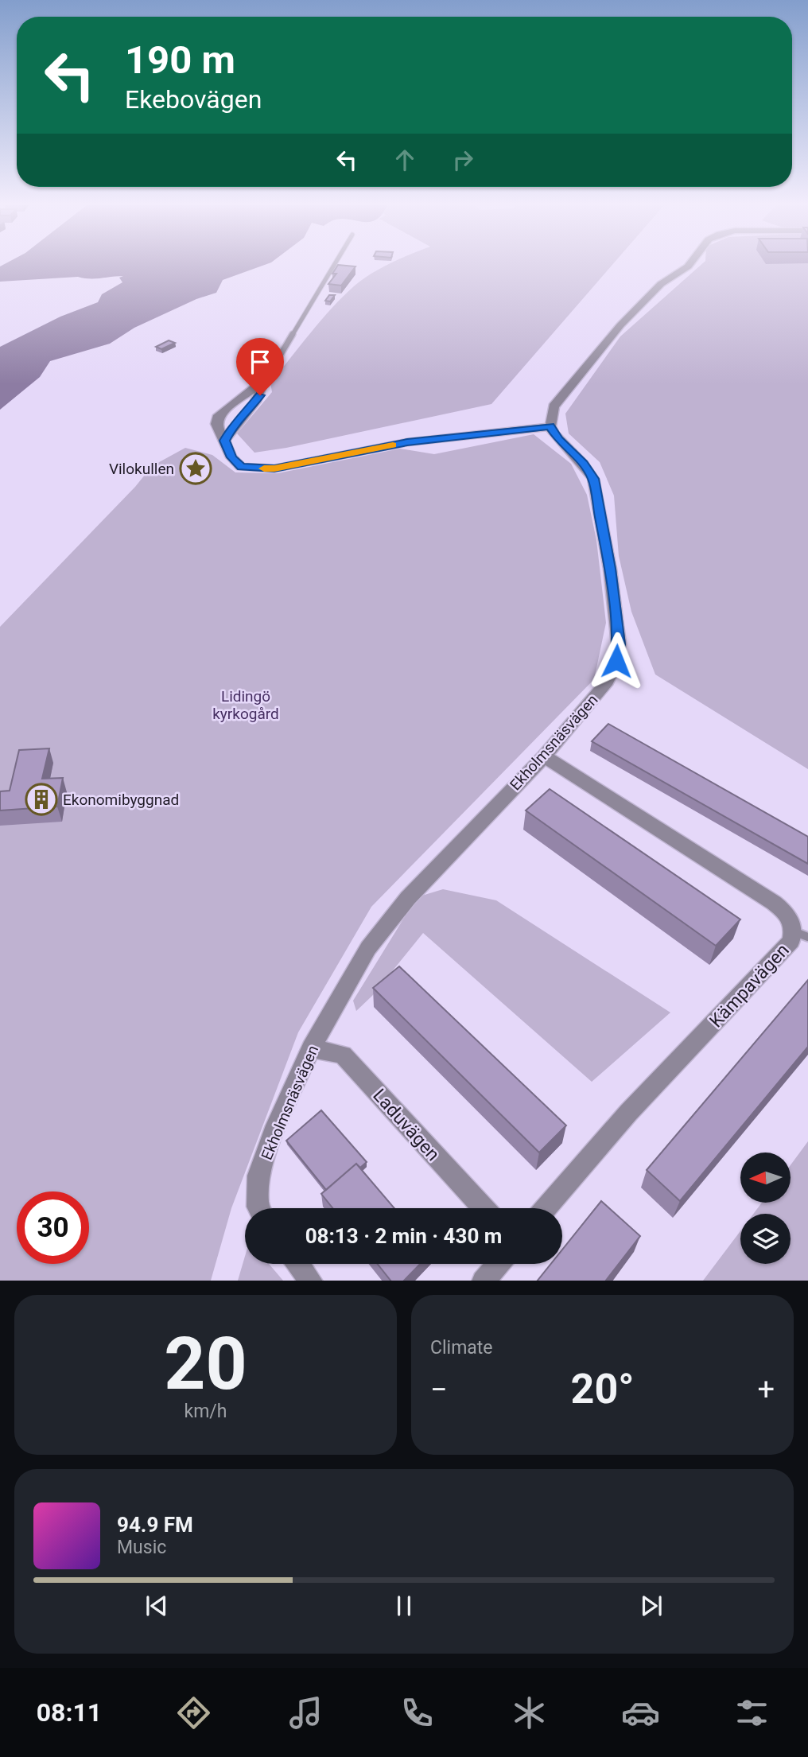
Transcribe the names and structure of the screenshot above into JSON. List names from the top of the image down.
{
  "streets": {
    "street": ["Ekholmsnäsvägen", "Kämpavägen", "Laduvägen"]
  },
  "crossings": [
    ["Ekholmsnäsvägen", "Kämpavägen"],
    ["Ekholmsnäsvägen", "Laduvägen"]
  ],
  "parks": ["Lidingö kyrkogård"],
  "places": {
    "place": ["Vilokullen"],
    "building": ["Ekonomibyggnad"]
  },
  "north": "left",
  "page": {
    "turn": ["190 m", "Ekebovägen"],
    "limit": "30",
    "trip": "08:13 · 2 min · 430 m",
    "tile": [
      ["20", "km/h"],
      "Climate"
    ],
    "heat": ["−", "20°", "+"],
    "song": ["94.9 FM", "Music"],
    "tabs": "08:11"
  }
}
